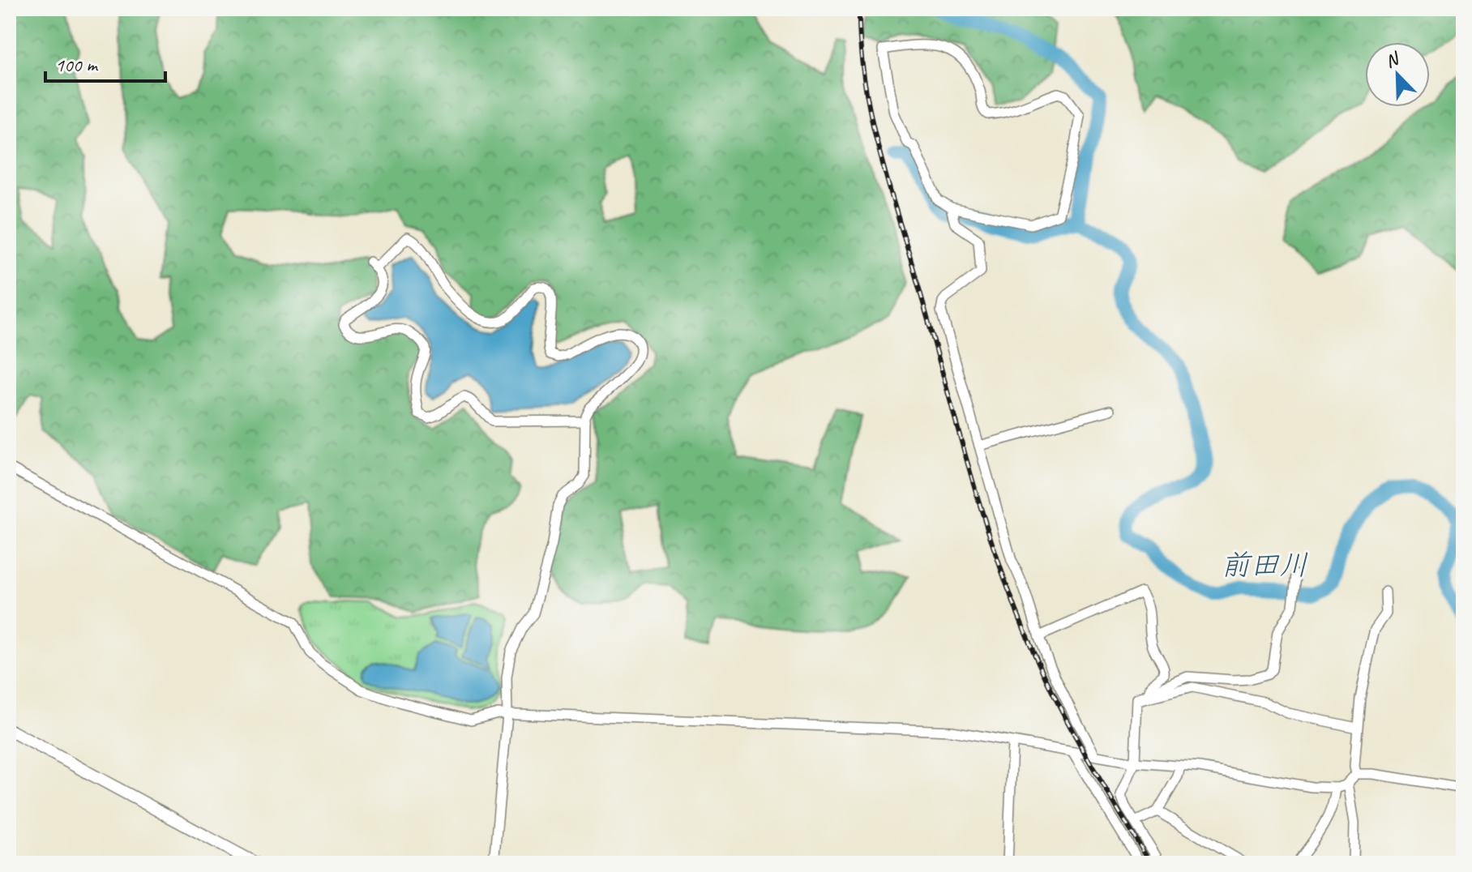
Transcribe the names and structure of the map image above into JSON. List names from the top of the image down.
{
  "water": ["前田川"],
  "scale_bar": "100 m",
  "north": "top left"
}
